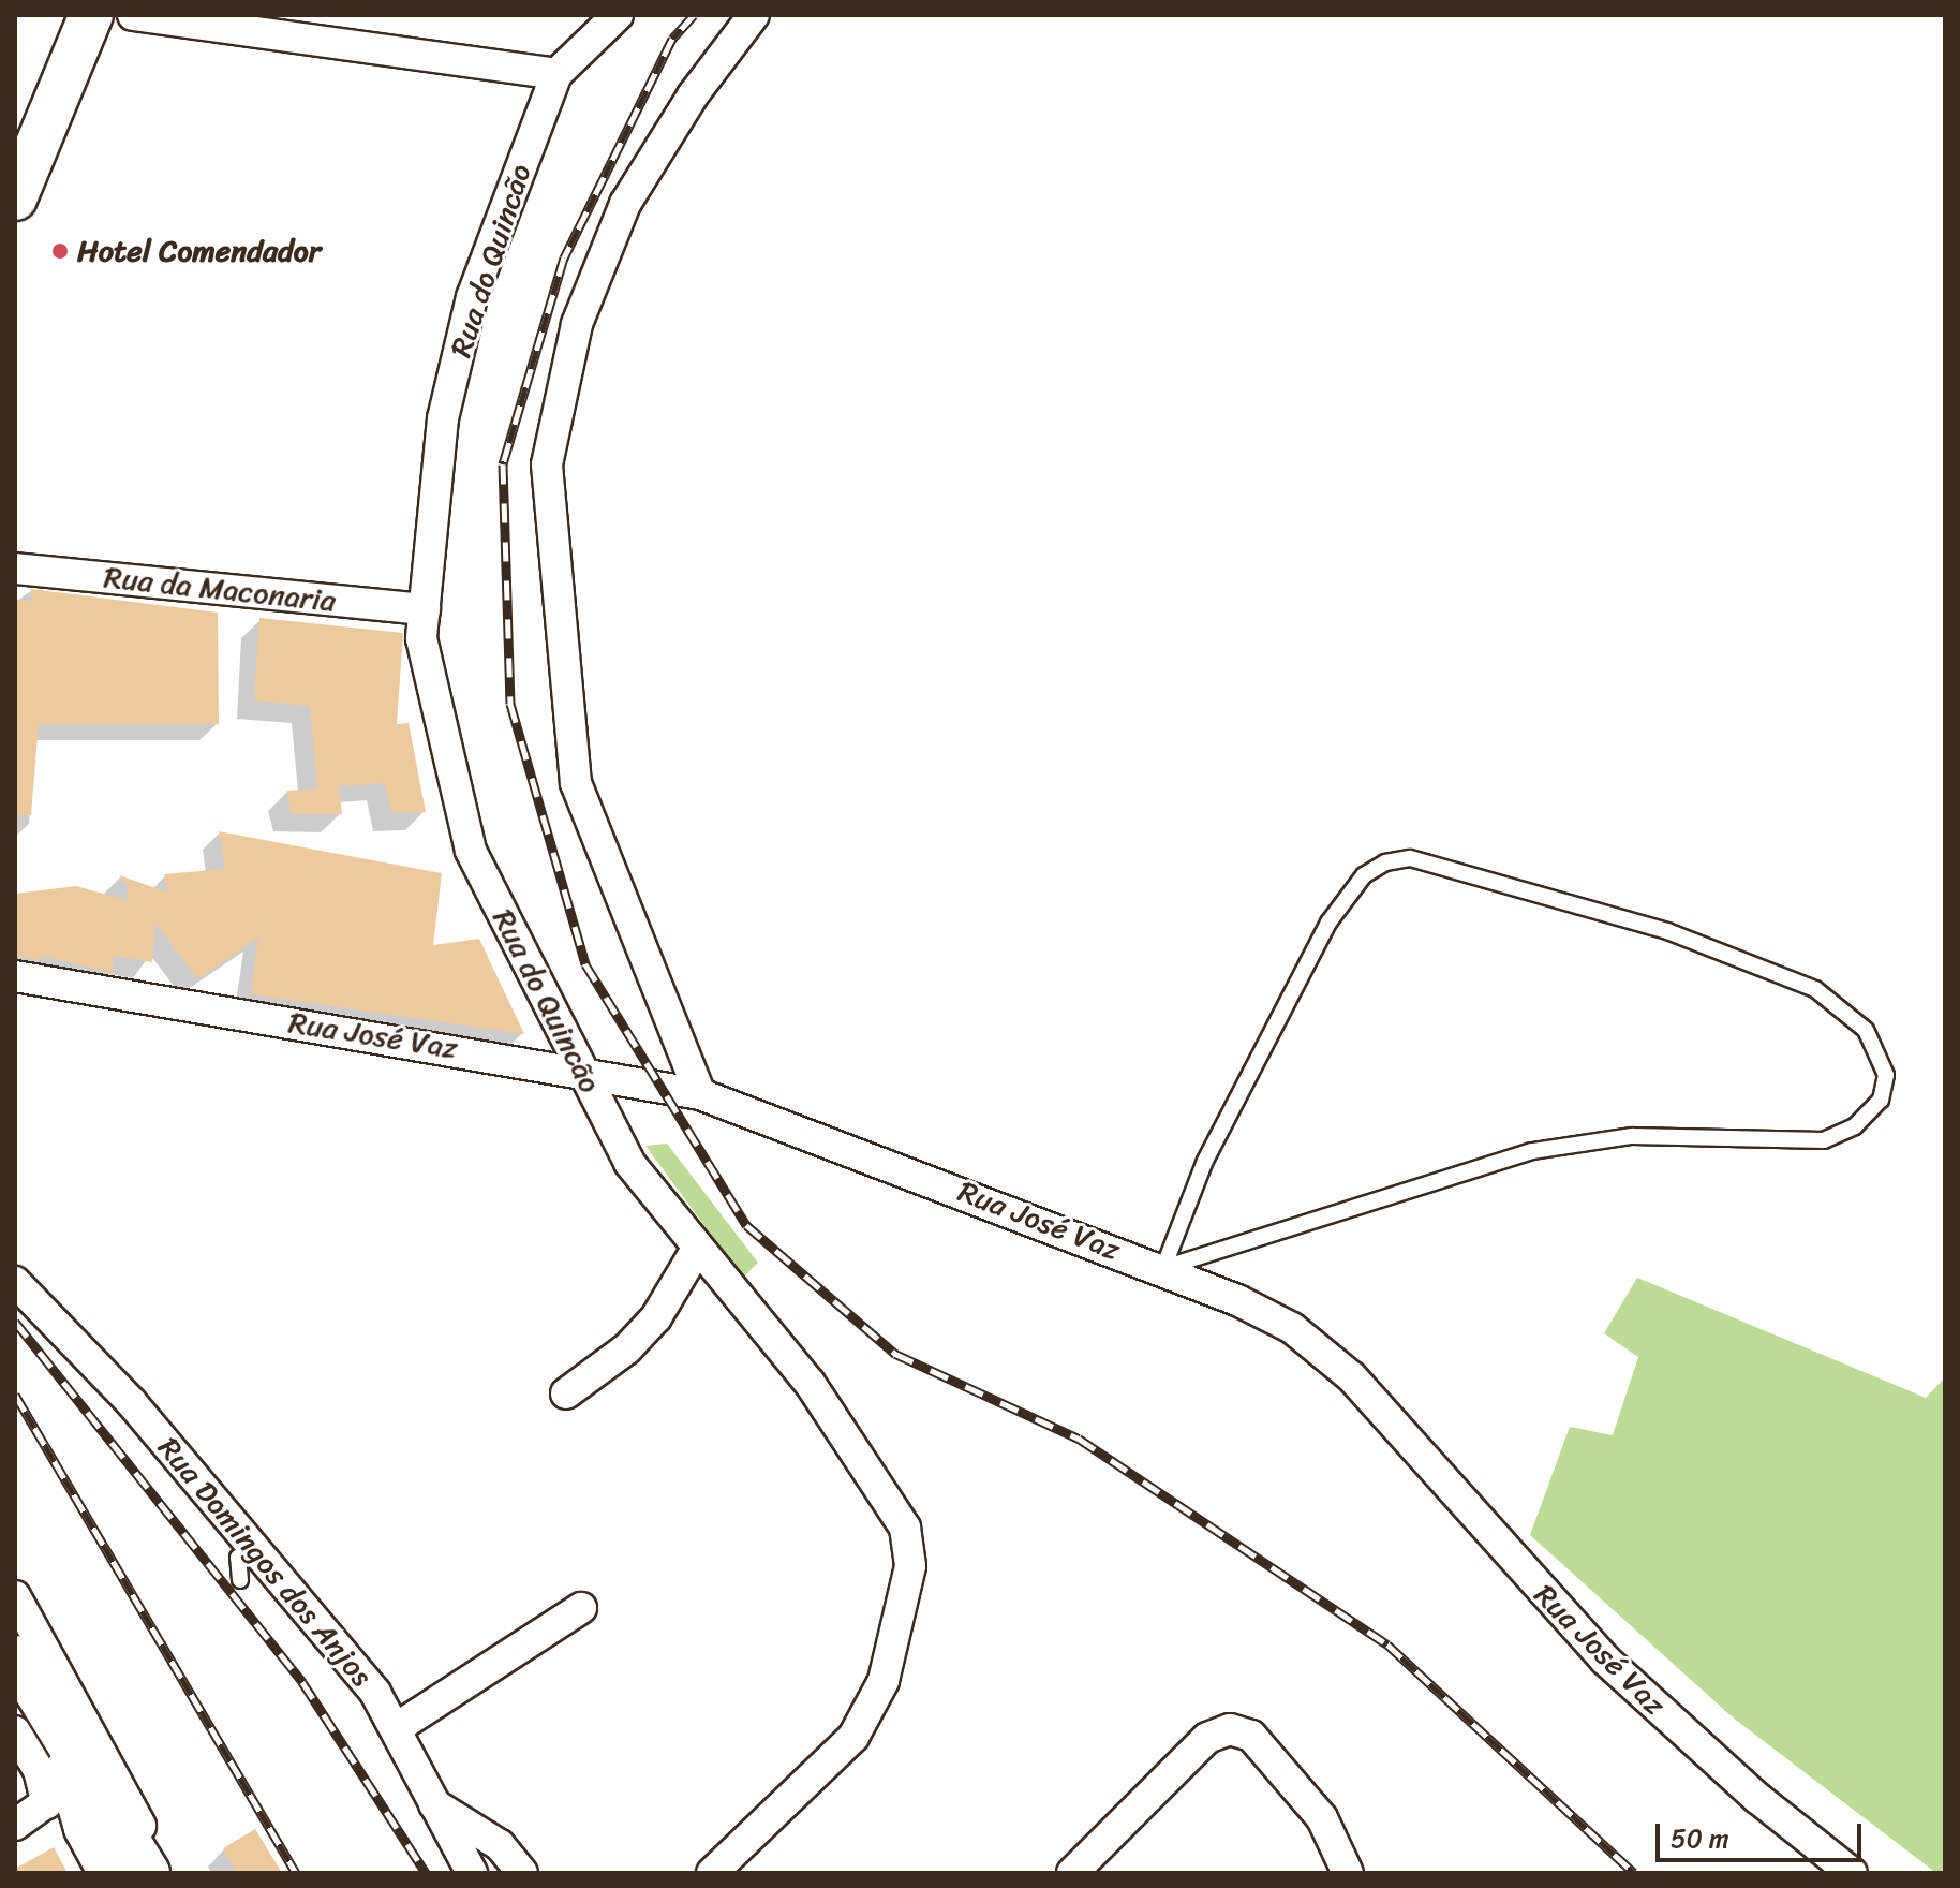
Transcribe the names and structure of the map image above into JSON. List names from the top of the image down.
{
  "streets": {
    "street": [
      "Rua do Quincão",
      "Rua da Maconaria",
      "Rua José Vaz",
      "Rua Domingos dos Anjos"
    ]
  },
  "crossings": [
    ["Rua do Quincão", "Rua da Maconaria"],
    ["Rua do Quincão", "Rua José Vaz"]
  ],
  "places": ["Hotel Comendador"],
  "scale_bar": "50 m"
}
